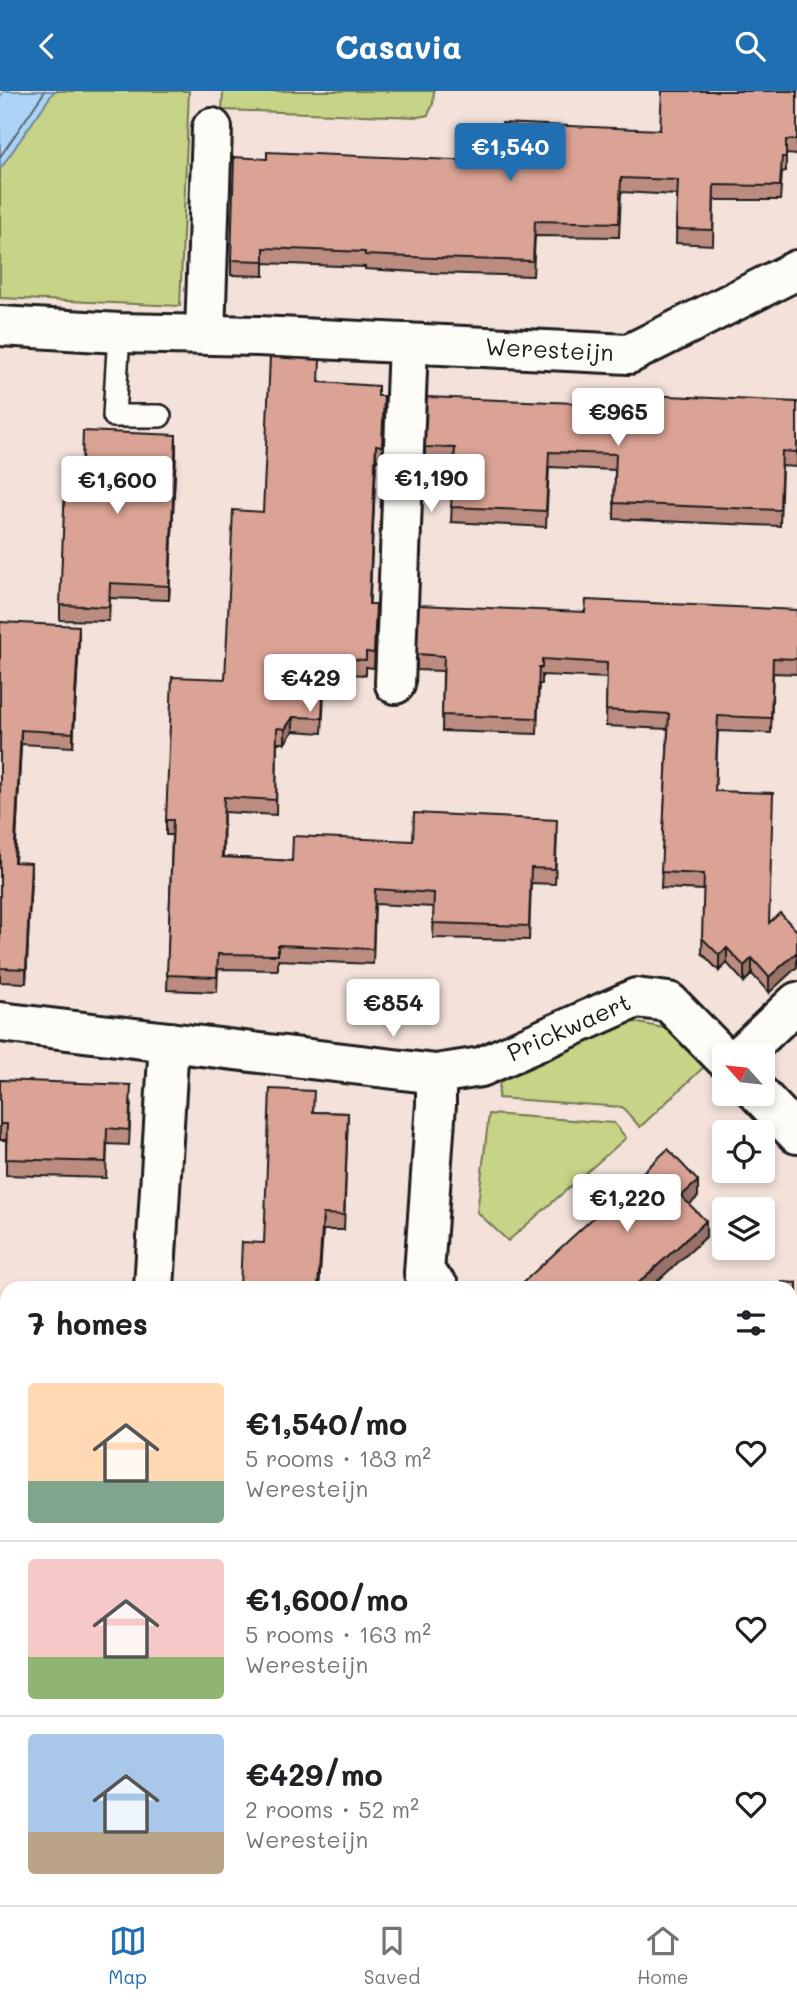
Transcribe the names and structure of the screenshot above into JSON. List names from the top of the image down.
{
  "streets": {
    "street": ["Weresteijn", "Prickwaert"]
  },
  "north": "top left",
  "page": {
    "header": "Casavia",
    "price": [
      "€1,540",
      "€965",
      "€1,190",
      "€1,600",
      "€429",
      "€854",
      "€1,220"
    ],
    "heading": "7 homes",
    "list": [
      {
        "name": "€1,540/mo",
        "note": "5 rooms · 183 m² · Weresteijn"
      },
      {
        "name": "€1,600/mo",
        "note": "5 rooms · 163 m² · Weresteijn"
      },
      {
        "name": "€429/mo",
        "note": "2 rooms · 52 m² · Weresteijn"
      }
    ],
    "tabs": ["Map", "Saved", "Home"]
  }
}
